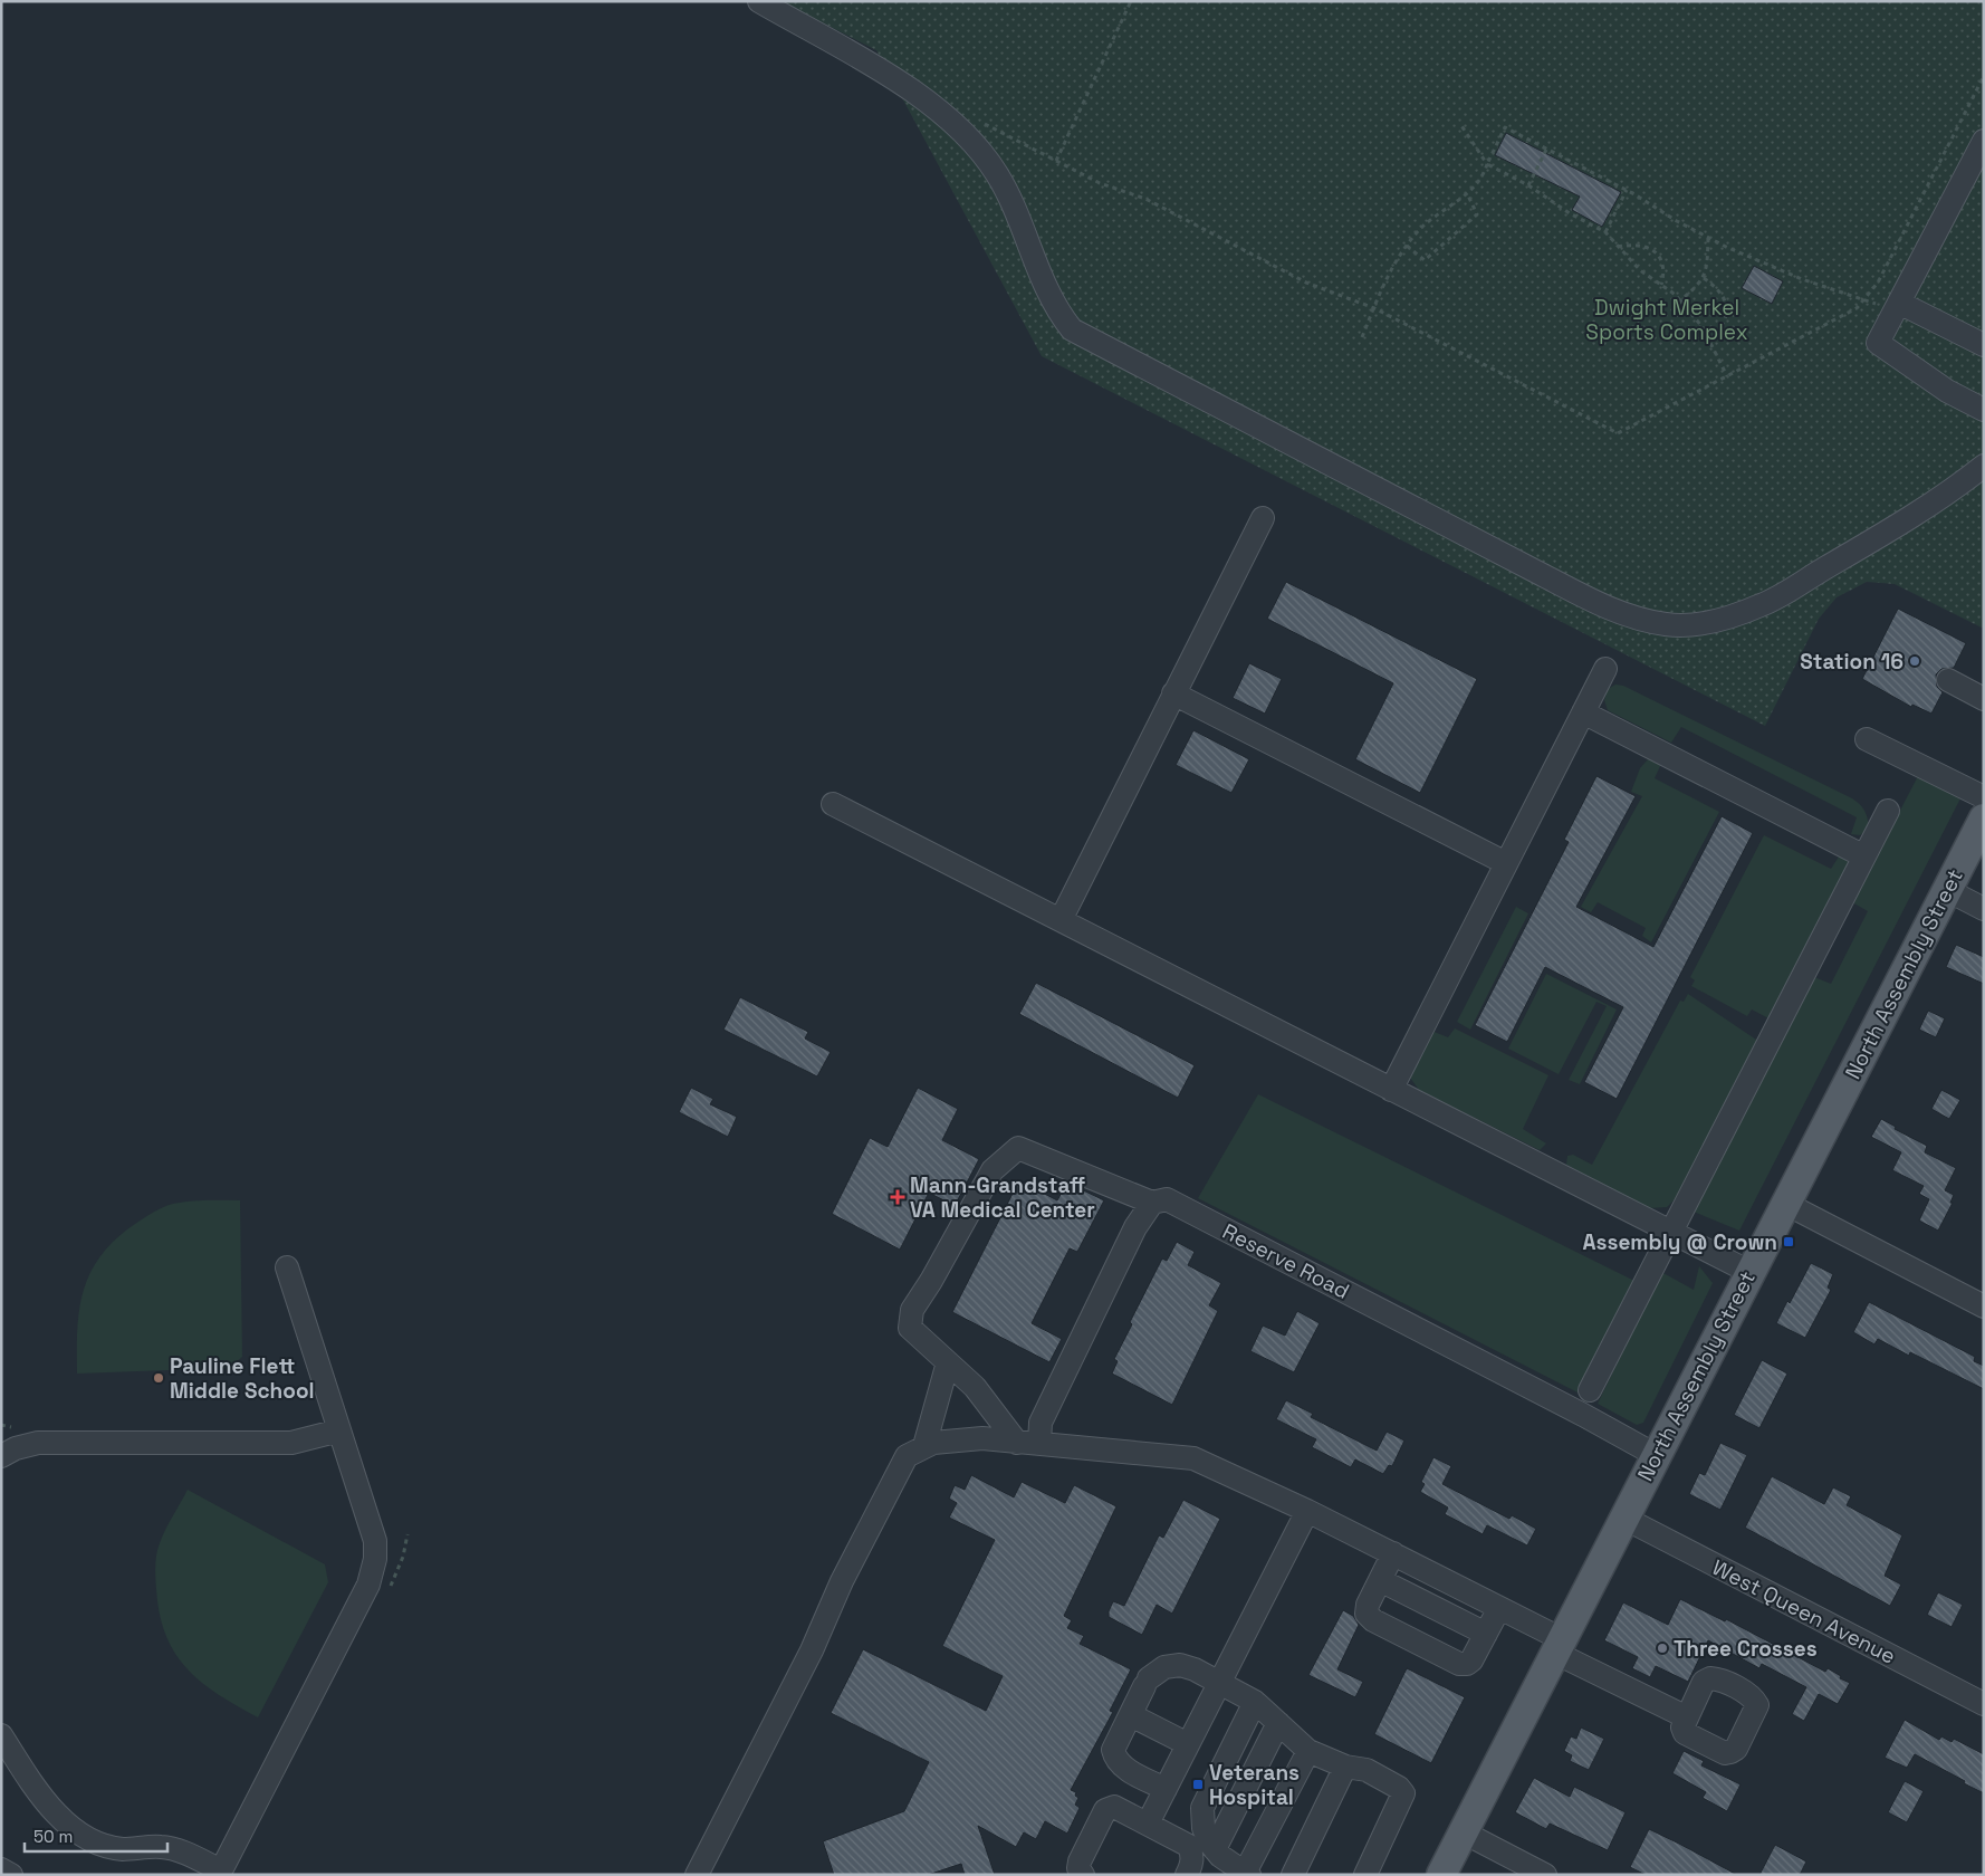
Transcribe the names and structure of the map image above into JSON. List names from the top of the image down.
{
  "streets": {
    "main road": ["North Assembly Street"],
    "street": ["Reserve Road", "West Queen Avenue"]
  },
  "crossings": [
    ["North Assembly Street", "Reserve Road"],
    ["North Assembly Street", "West Queen Avenue"]
  ],
  "parks": ["Dwight Merkel Sports Complex"],
  "places": {
    "other": ["Station 16", "Pauline Flett Middle School", "Three Crosses"],
    "health": ["Mann-Grandstaff VA Medical Center"],
    "transit": ["Assembly @ Crown", "Veterans Hospital"]
  },
  "scale_bar": "50 m"
}
